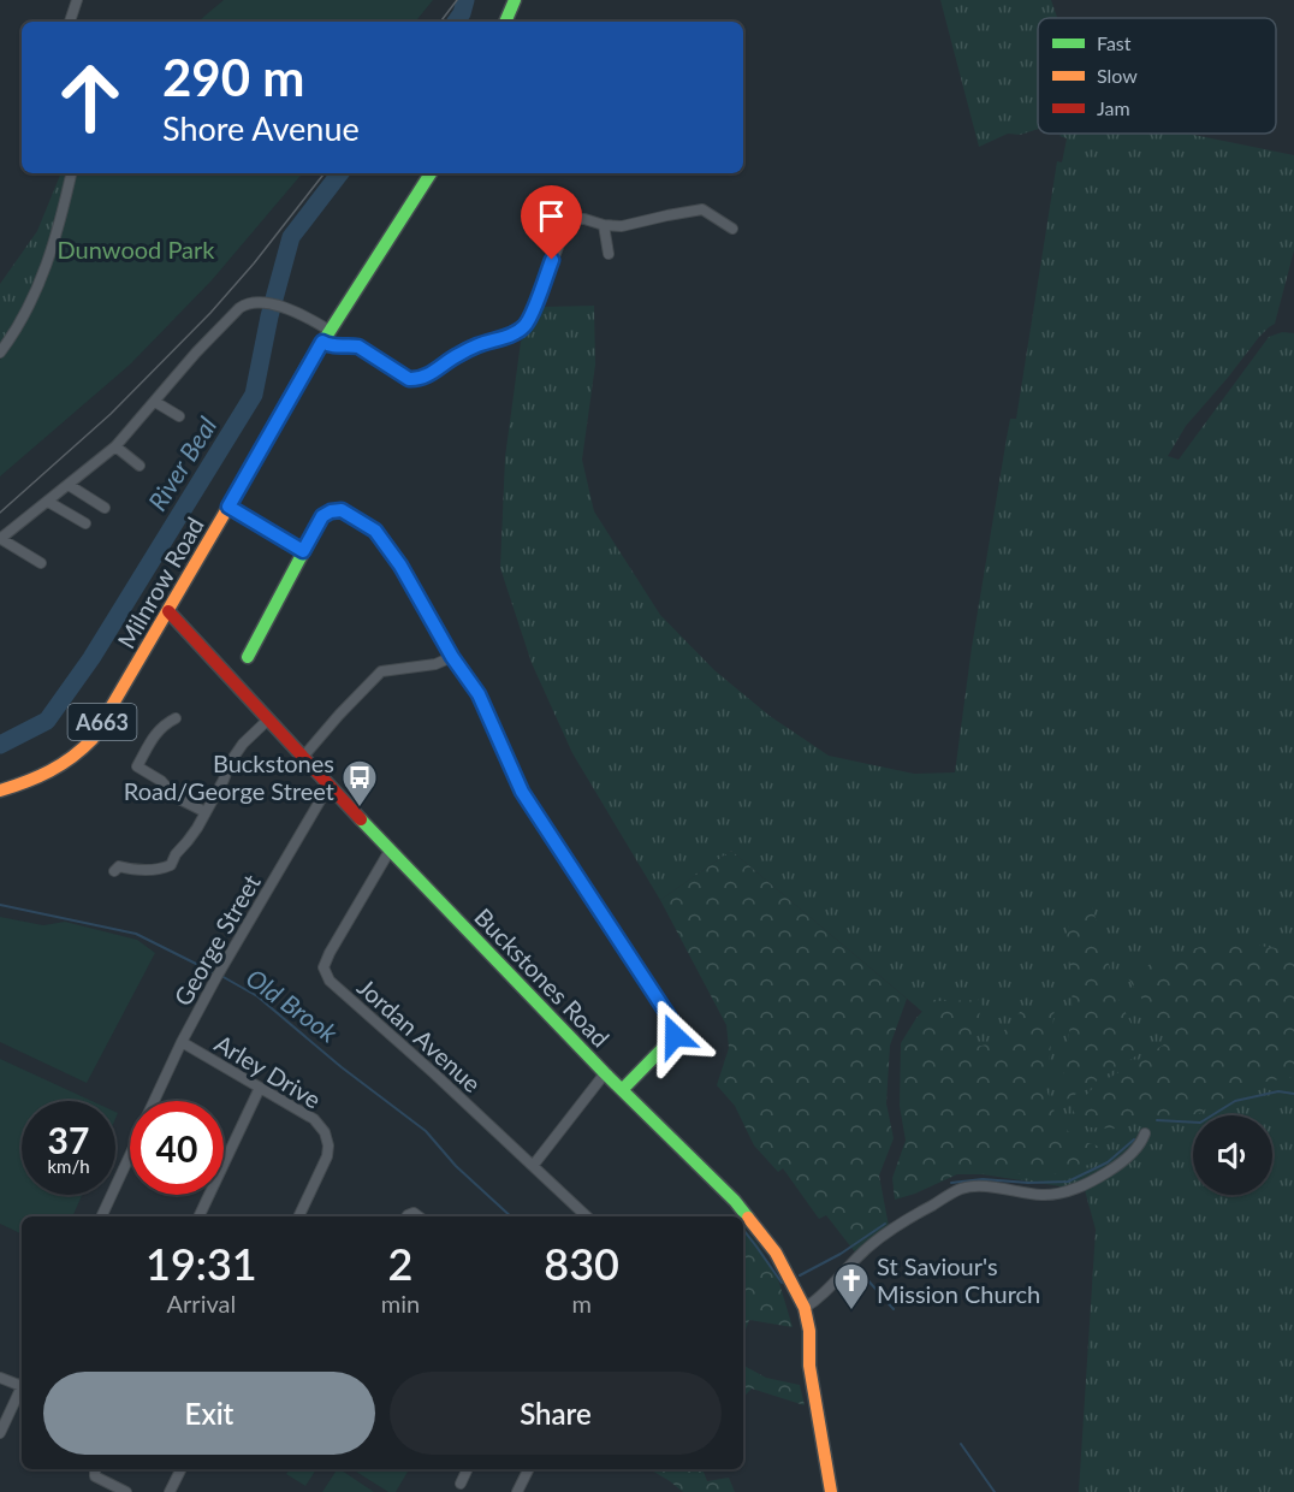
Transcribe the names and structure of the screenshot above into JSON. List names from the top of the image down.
{
  "streets": {
    "main road": ["Milnrow Road", "A663", "Buckstones Road"],
    "street": ["George Street", "Jordan Avenue", "Arley Drive"]
  },
  "crossings": [
    ["Milnrow Road", "Buckstones Road"],
    ["George Street", "Buckstones Road"],
    ["George Street", "Arley Drive"],
    ["Buckstones Road", "Jordan Avenue"]
  ],
  "water": ["River Beal", "Old Brook"],
  "parks": ["Dunwood Park"],
  "places": {
    "bus stop": ["Buckstones Road/George Street"],
    "church": ["St Saviour's Mission Church"]
  },
  "legend": ["Fast", "Slow", "Jam"],
  "page": {
    "turn": ["290 m", "Shore Avenue"],
    "speed": "37 km/h",
    "limit": "40",
    "eta": [
      "19:31",
      "Arrival",
      "2",
      "min",
      "830",
      "m"
    ],
    "buttons": ["Exit", "Share"]
  }
}
